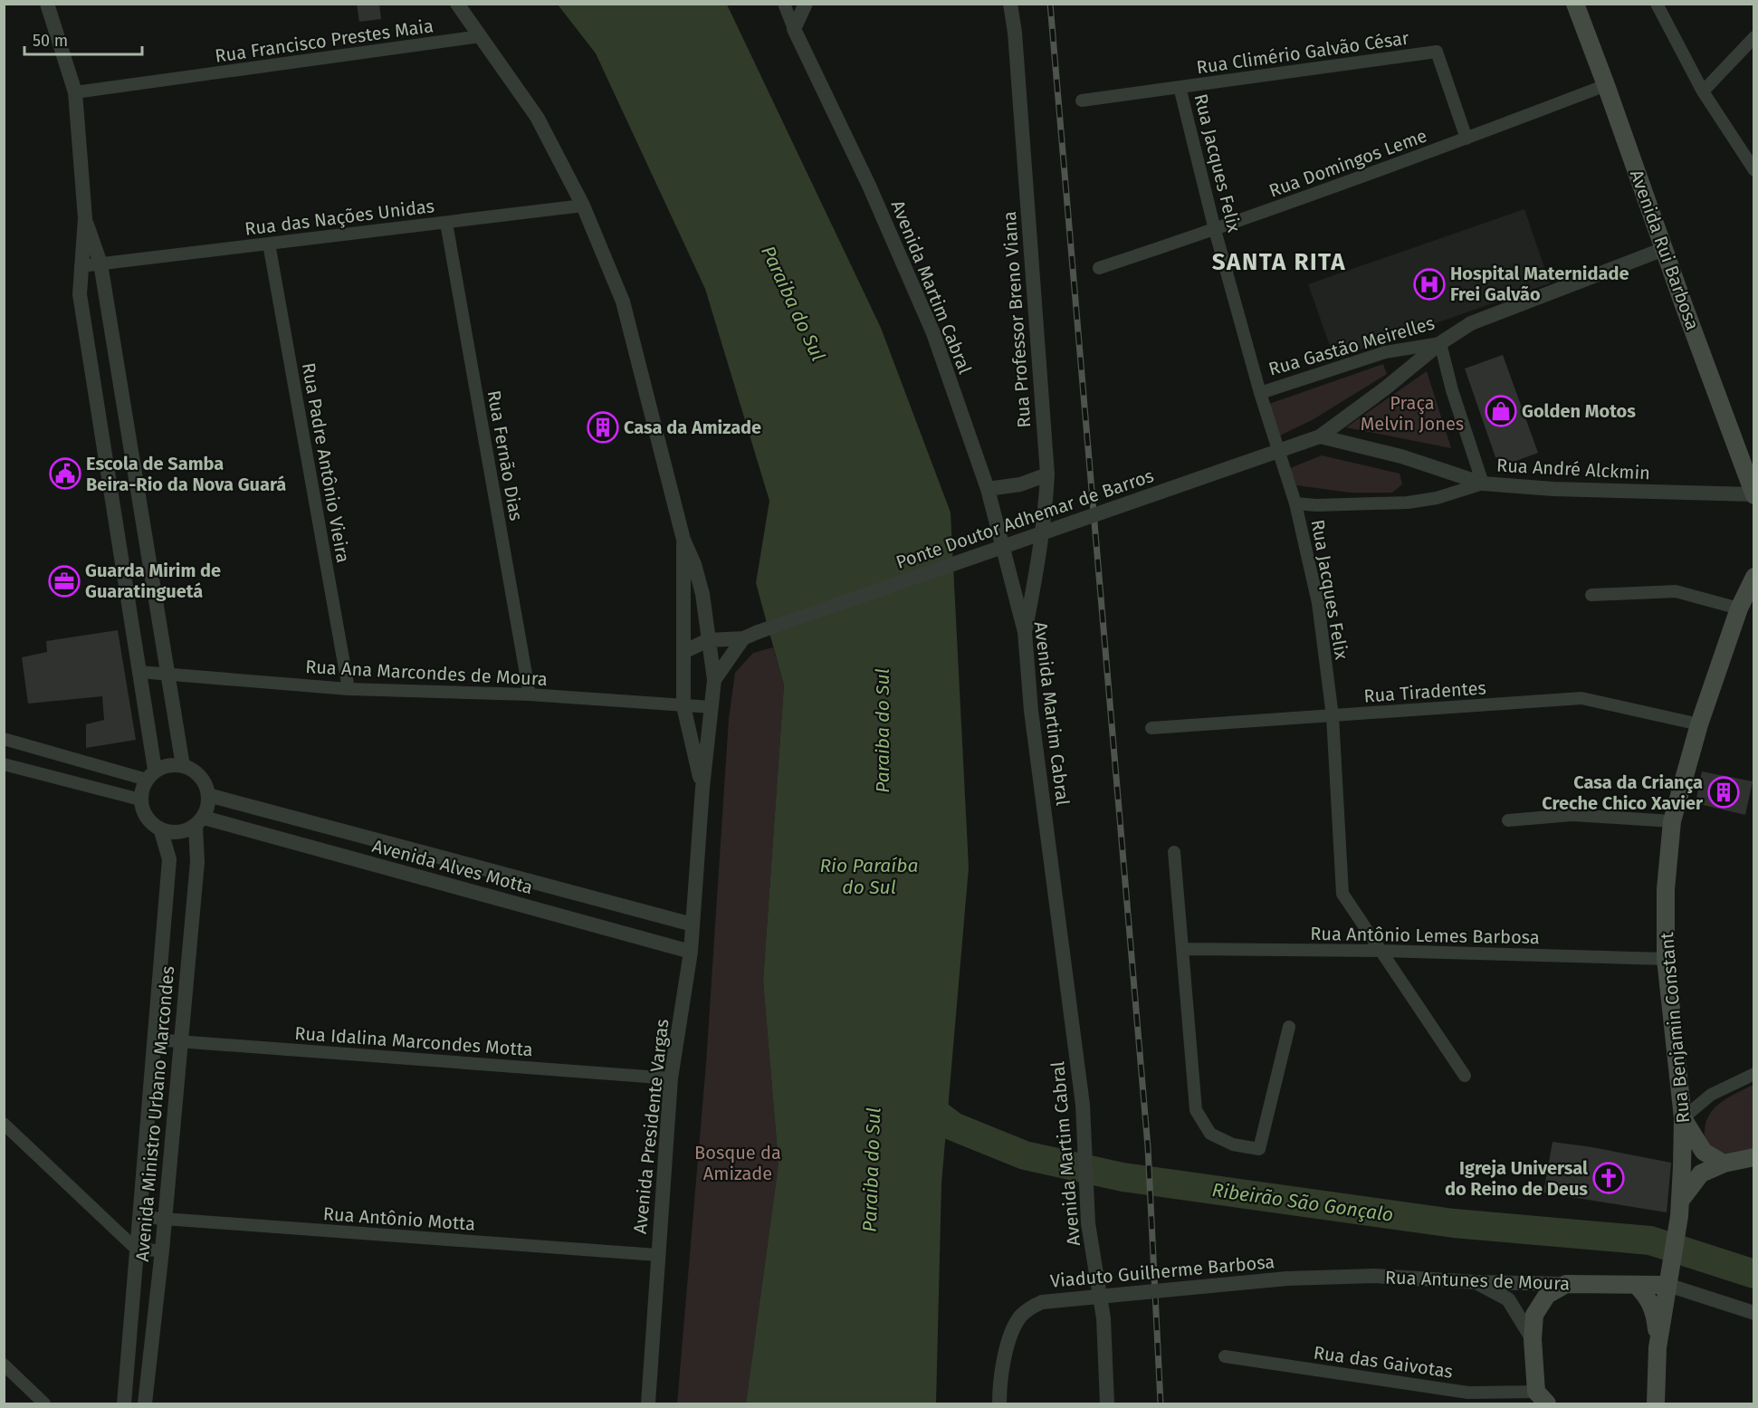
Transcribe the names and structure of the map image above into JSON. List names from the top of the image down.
{
  "streets": {
    "main road": ["Avenida Rui Barbosa", "Rua Benjamin Constant", "Rua Antunes de Moura"],
    "street": [
      "Rua Francisco Prestes Maia",
      "Rua Climério Galvão César",
      "Rua Jacques Felix",
      "Rua Domingos Leme",
      "Rua das Nações Unidas",
      "Avenida Martim Cabral",
      "Rua Professor Breno Viana",
      "Rua Gastão Meirelles",
      "Rua Fernão Dias",
      "Rua Padre Antônio Vieira",
      "Rua André Alckmin",
      "Ponte Doutor Adhemar de Barros",
      "Rua Ana Marcondes de Moura",
      "Rua Tiradentes",
      "Avenida Alves Motta",
      "Rua Antônio Lemes Barbosa",
      "Rua Idalina Marcondes Motta",
      "Avenida Ministro Urbano Marcondes",
      "Avenida Presidente Vargas",
      "Rua Antônio Motta",
      "Viaduto Guilherme Barbosa",
      "Rua das Gaivotas"
    ]
  },
  "crossings": [
    ["Rua Francisco Prestes Maia", "Avenida Presidente Vargas"],
    ["Rua Climério Galvão César", "Rua Jacques Felix"],
    ["Rua Climério Galvão César", "Rua Domingos Leme"],
    ["Rua Jacques Felix", "Rua Domingos Leme"],
    ["Rua Jacques Felix", "Rua Gastão Meirelles"],
    ["Rua Jacques Felix", "Rua André Alckmin"],
    ["Rua Jacques Felix", "Rua Tiradentes"],
    ["Rua Jacques Felix", "Rua Antônio Lemes Barbosa"],
    ["Rua Domingos Leme", "Avenida Rui Barbosa"],
    ["Rua das Nações Unidas", "Rua Fernão Dias"],
    ["Rua das Nações Unidas", "Rua Padre Antônio Vieira"],
    ["Rua das Nações Unidas", "Avenida Presidente Vargas"],
    ["Avenida Rui Barbosa", "Rua Gastão Meirelles"],
    ["Avenida Rui Barbosa", "Rua André Alckmin"],
    ["Avenida Martim Cabral", "Rua Professor Breno Viana"],
    ["Rua Gastão Meirelles", "Ponte Doutor Adhemar de Barros"],
    ["Rua Fernão Dias", "Rua Ana Marcondes de Moura"],
    ["Rua Padre Antônio Vieira", "Rua Ana Marcondes de Moura"],
    ["Rua Ana Marcondes de Moura", "Avenida Presidente Vargas"],
    ["Rua Tiradentes", "Rua Benjamin Constant"],
    ["Avenida Alves Motta", "Avenida Ministro Urbano Marcondes"],
    ["Avenida Alves Motta", "Avenida Presidente Vargas"],
    ["Rua Antônio Lemes Barbosa", "Rua Benjamin Constant"],
    ["Rua Benjamin Constant", "Rua Antunes de Moura"],
    ["Rua Idalina Marcondes Motta", "Avenida Ministro Urbano Marcondes"],
    ["Rua Idalina Marcondes Motta", "Avenida Presidente Vargas"],
    ["Avenida Ministro Urbano Marcondes", "Rua Antônio Motta"],
    ["Avenida Presidente Vargas", "Rua Antônio Motta"],
    ["Viaduto Guilherme Barbosa", "Rua Antunes de Moura"]
  ],
  "districts": ["SANTA RITA"],
  "water": ["Paraiba do Sul", "Rio Paraíba do Sul", "Ribeirão São Gonçalo"],
  "parks": ["Praça Melvin Jones", "Bosque da Amizade"],
  "places": {
    "hospital": ["Hospital Maternidade Frei Galvão"],
    "shop": ["Golden Motos"],
    "building": ["Casa da Amizade", "Casa da Criança Creche Chico Xavier"],
    "public building": ["Escola de Samba Beira-Rio da Nova Guará"],
    "office": ["Guarda Mirim de Guaratinguetá"],
    "church": ["Igreja Universal do Reino de Deus"]
  },
  "scale_bar": "50 m"
}
